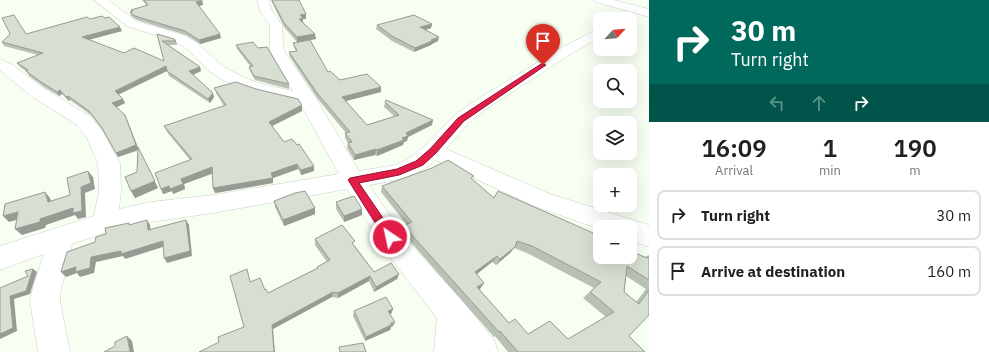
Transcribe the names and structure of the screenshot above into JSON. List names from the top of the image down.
{
  "north": "top right",
  "page": {
    "turn": ["30 m", "Turn right"],
    "map_buttons": ["+", "−"],
    "eta": [
      "16:09",
      "Arrival",
      "1",
      "min",
      "190",
      "m"
    ],
    "list": [
      {
        "name": "Turn right",
        "value": "30 m"
      },
      {
        "name": "Arrive at destination",
        "value": "160 m"
      }
    ]
  }
}
